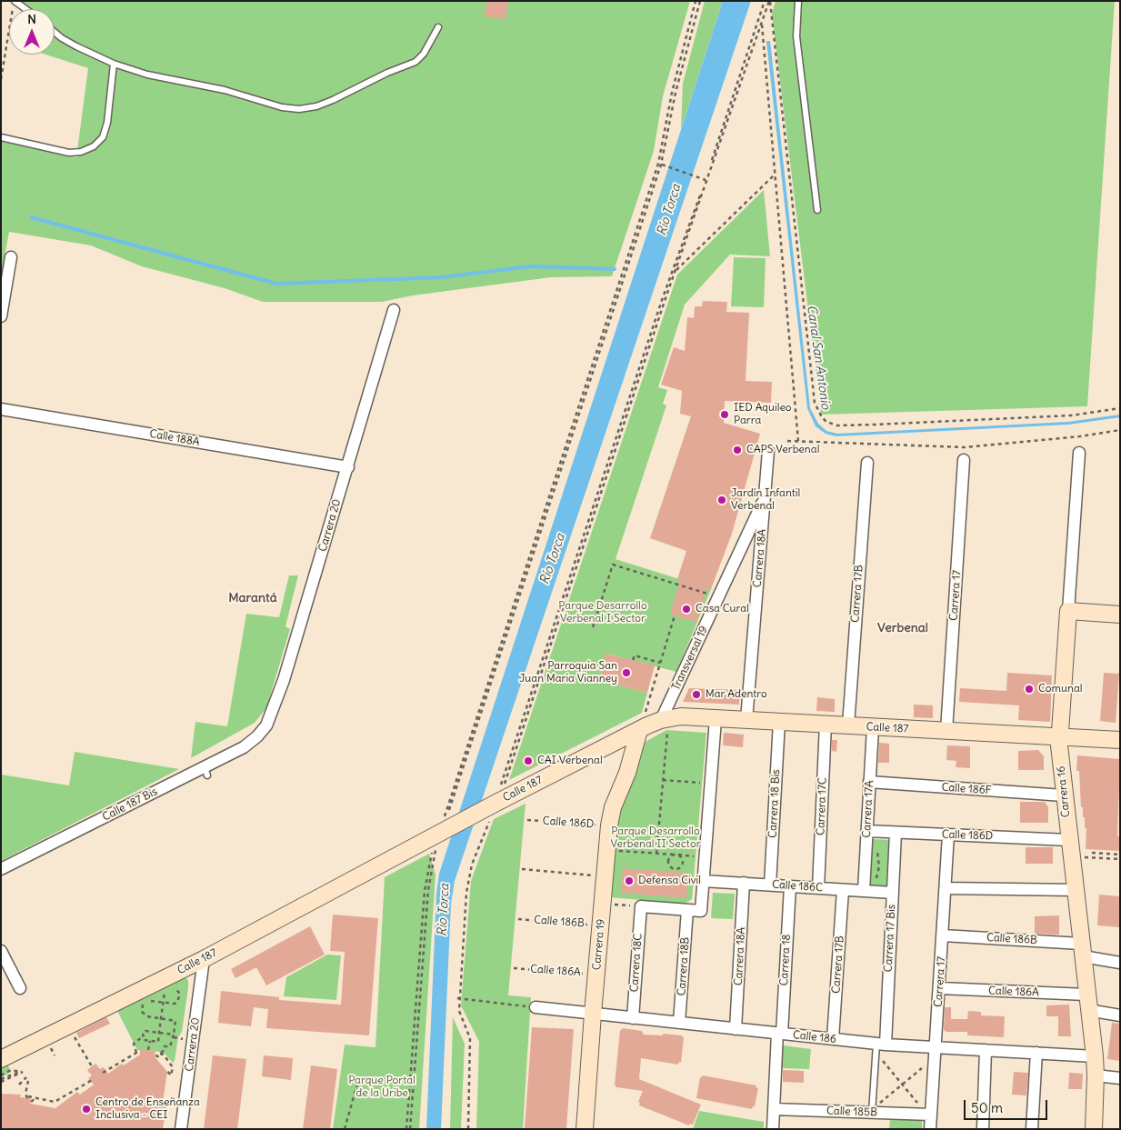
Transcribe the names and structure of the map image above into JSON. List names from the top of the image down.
{
  "streets": {
    "street": [
      "Calle 188A",
      "Carrera 20",
      "Carrera 18A",
      "Carrera 17B",
      "Carrera 17",
      "Transversal 19",
      "Calle 187",
      "Calle 186F",
      "Carrera 16",
      "Carrera 18 Bis",
      "Calle 187 Bis",
      "Carrera 17C",
      "Carrera 17A",
      "Calle 186D",
      "Calle 186C",
      "Calle 186B",
      "Carrera 17 Bis",
      "Carrera 19",
      "Carrera 18",
      "Carrera 18C",
      "Carrera 18B",
      "Calle 186A",
      "Calle 186",
      "Calle 185B"
    ]
  },
  "crossings": [
    ["Calle 188A", "Carrera 20"],
    ["Carrera 20", "Calle 187"],
    ["Carrera 20", "Calle 187 Bis"],
    ["Carrera 18A", "Transversal 19"],
    ["Carrera 18A", "Calle 187"],
    ["Carrera 18A", "Calle 186C"],
    ["Carrera 18A", "Calle 186"],
    ["Carrera 17B", "Calle 187"],
    ["Carrera 17B", "Calle 186C"],
    ["Carrera 17B", "Calle 186"],
    ["Carrera 17", "Calle 187"],
    ["Carrera 17", "Calle 186D"],
    ["Carrera 17", "Calle 186B"],
    ["Carrera 17", "Calle 186A"],
    ["Carrera 17", "Calle 186"],
    ["Carrera 17", "Calle 185B"],
    ["Transversal 19", "Calle 187"],
    ["Calle 187", "Carrera 16"],
    ["Calle 187", "Carrera 18 Bis"],
    ["Calle 187", "Carrera 17C"],
    ["Calle 187", "Carrera 17A"],
    ["Calle 187", "Carrera 19"],
    ["Calle 186F", "Carrera 16"],
    ["Calle 186F", "Carrera 17A"],
    ["Carrera 16", "Calle 186D"],
    ["Carrera 16", "Calle 186B"],
    ["Carrera 16", "Calle 186A"],
    ["Carrera 16", "Calle 186"],
    ["Carrera 18 Bis", "Calle 186C"],
    ["Carrera 17C", "Calle 186C"],
    ["Carrera 17A", "Calle 186D"],
    ["Carrera 17A", "Calle 186C"],
    ["Calle 186D", "Carrera 17 Bis"],
    ["Calle 186D", "Carrera 19"],
    ["Calle 186C", "Carrera 17 Bis"],
    ["Calle 186C", "Carrera 18"],
    ["Calle 186B", "Carrera 19"],
    ["Carrera 17 Bis", "Calle 186"],
    ["Carrera 19", "Calle 186A"],
    ["Carrera 19", "Calle 186"],
    ["Carrera 18", "Calle 186"],
    ["Carrera 18", "Calle 185B"],
    ["Carrera 18C", "Calle 186"],
    ["Carrera 18B", "Calle 186"]
  ],
  "districts": ["Marantá", "Verbenal"],
  "water": ["Río Torca", "Canal San Antonio"],
  "parks": ["Parque Desarrollo Verbenal I Sector", "Parque Desarrollo Verbenal II Sector", "Parque Portal de la Uribe"],
  "places": [
    "IED Aquileo Parra",
    "CAPS Verbenal",
    "Jardín Infantil Verbenal",
    "Casa Cural",
    "Parroquia San Juan Maria Vianney",
    "Comunal",
    "Mar Adentro",
    "CAI Verbenal",
    "Defensa Civil",
    "Centro de Enseñanza Inclusiva - CEI"
  ],
  "scale_bar": "50 m",
  "north": "top"
}
